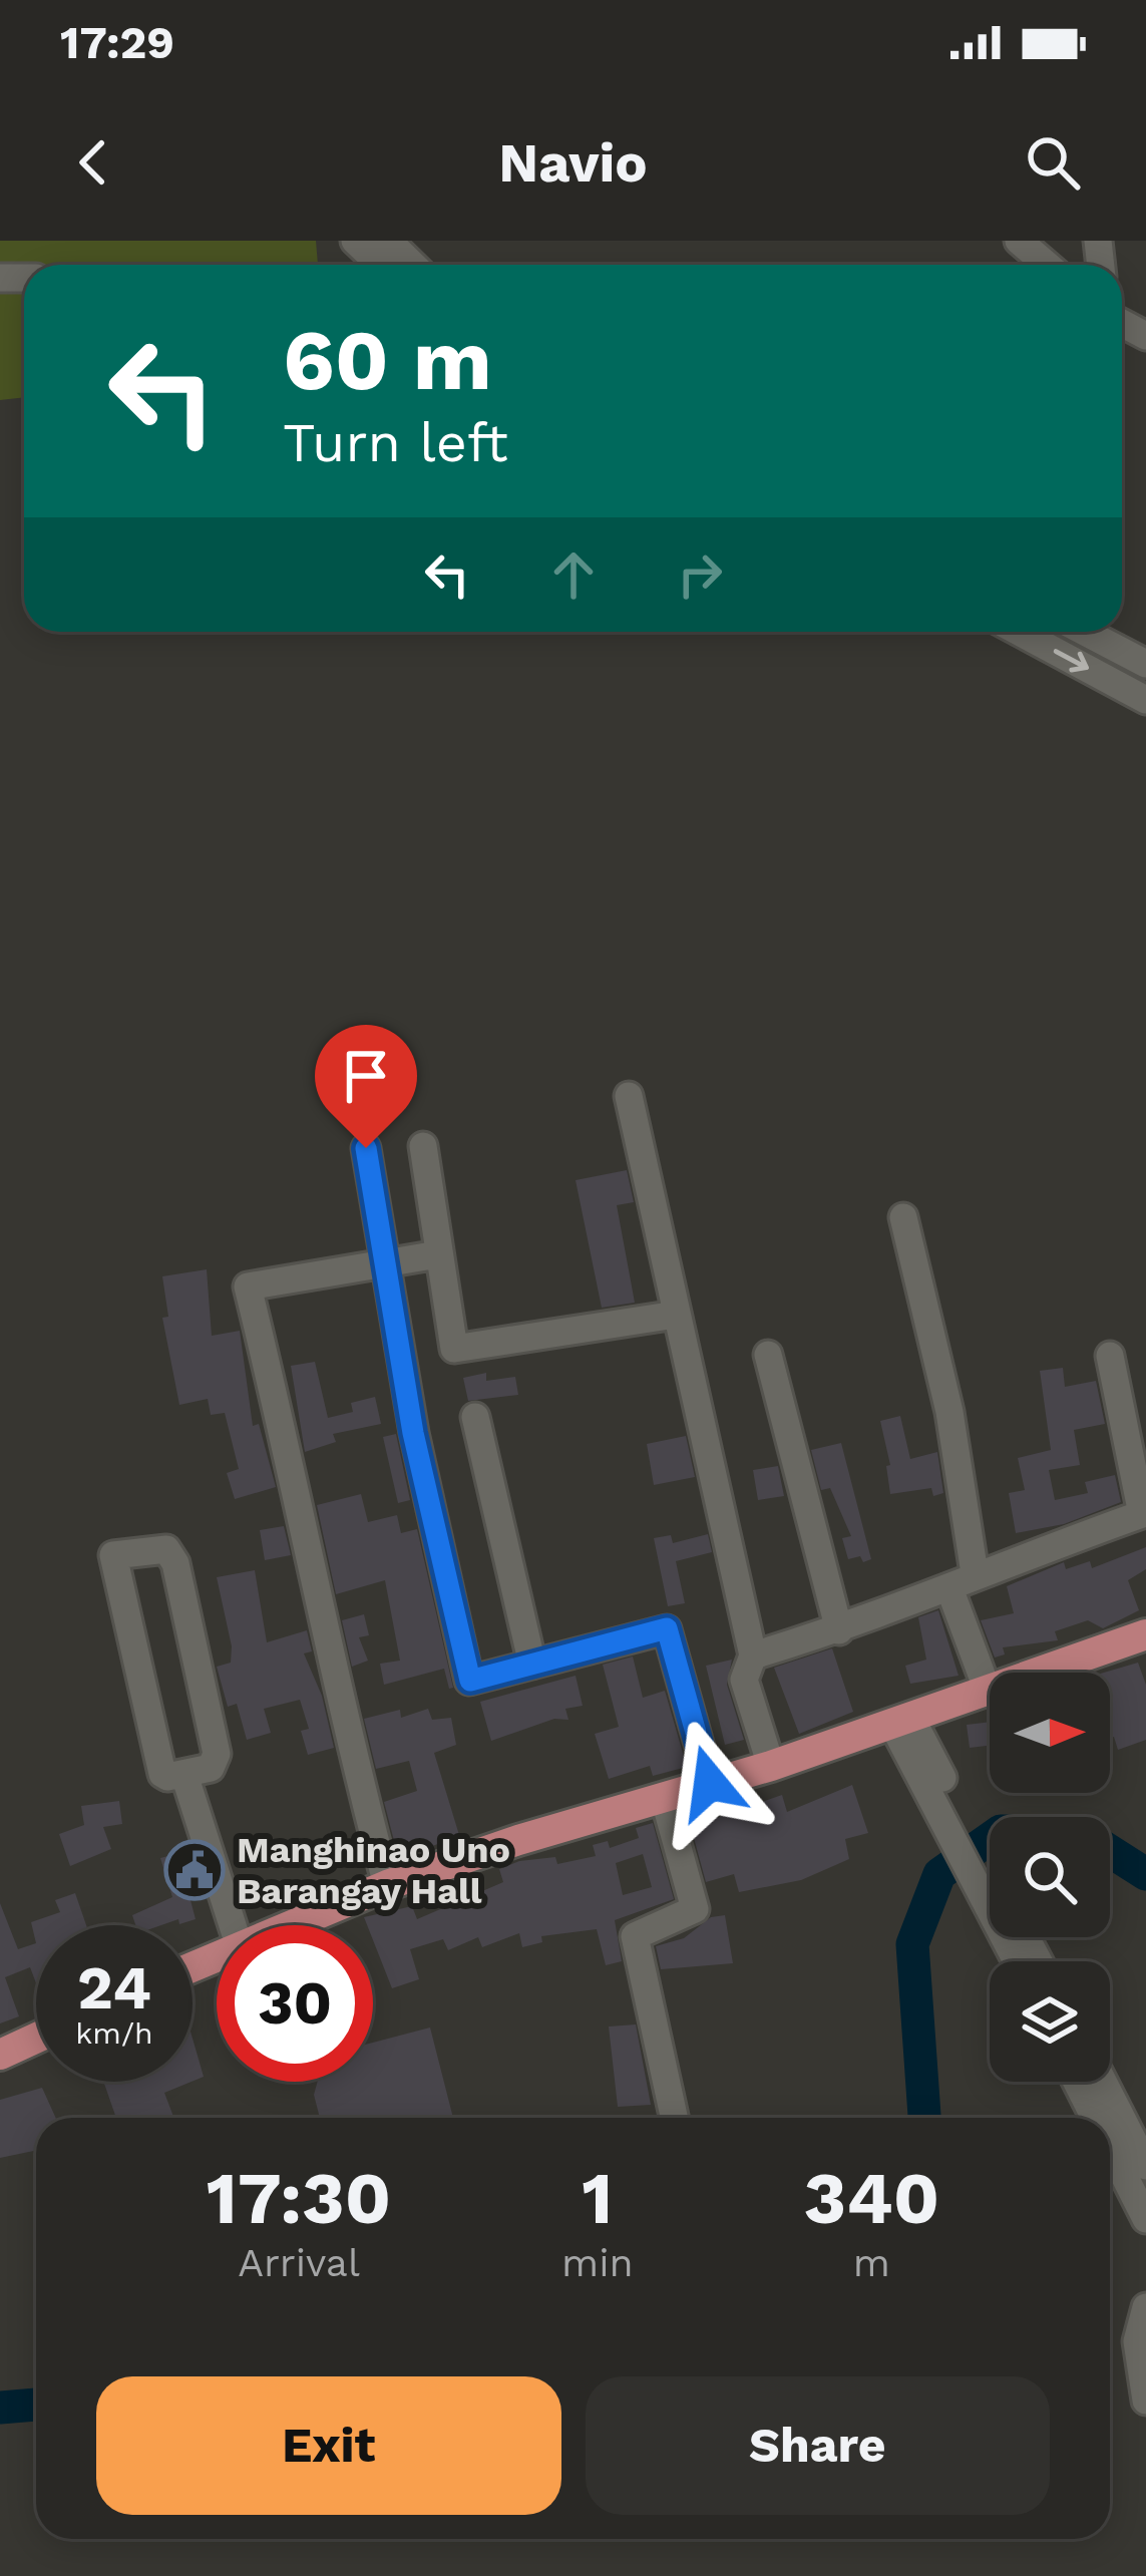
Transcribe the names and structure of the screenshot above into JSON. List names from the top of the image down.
{
  "places": {
    "public building": ["Manghinao Uno Barangay Hall"]
  },
  "north": "right",
  "page": {
    "status": "17:29",
    "header": "Navio",
    "turn": ["60 m", "Turn left"],
    "speed": "24 km/h",
    "limit": "30",
    "eta": [
      "17:30",
      "Arrival",
      "1",
      "min",
      "340",
      "m"
    ],
    "buttons": ["Exit", "Share"]
  }
}
